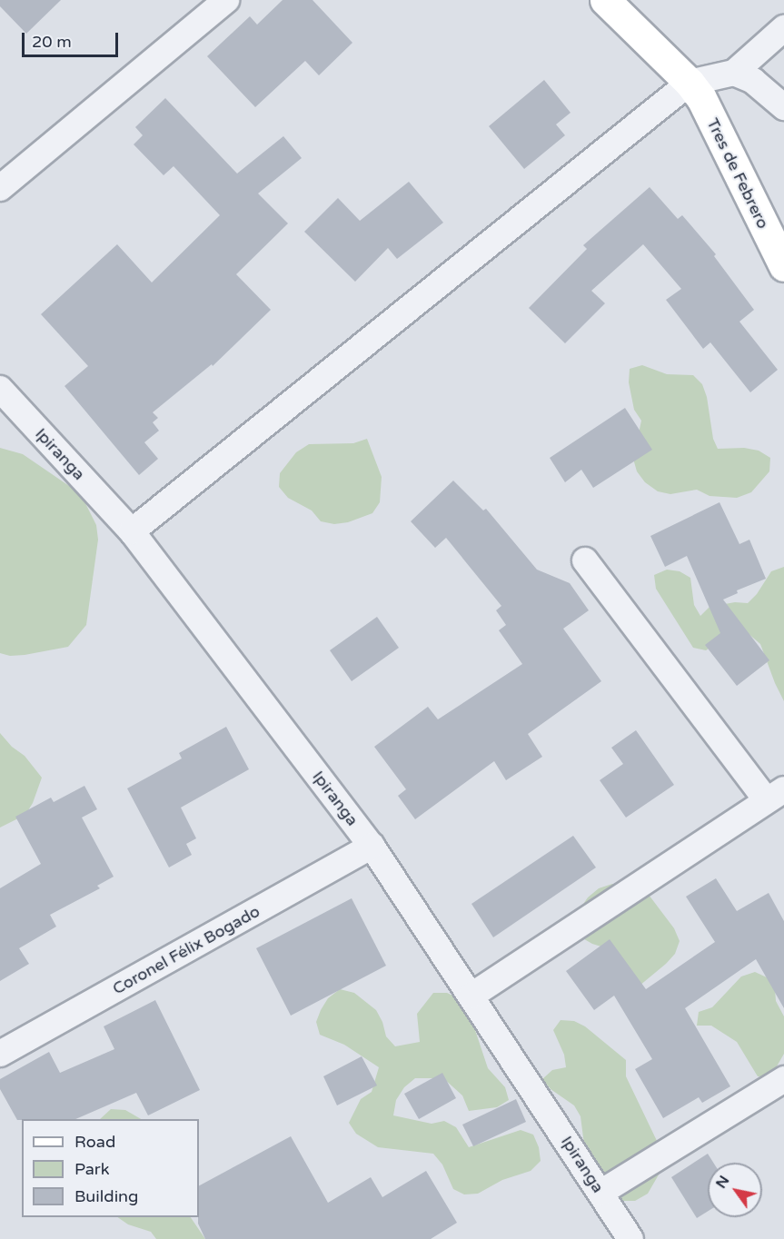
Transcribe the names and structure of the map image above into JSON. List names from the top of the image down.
{
  "streets": {
    "street": ["Tres de Febrero", "Ipiranga", "Coronel Félix Bogado"]
  },
  "crossings": [
    ["Ipiranga", "Coronel Félix Bogado"]
  ],
  "legend": ["Road", "Park", "Building"],
  "scale_bar": "20 m",
  "north": "top left"
}
